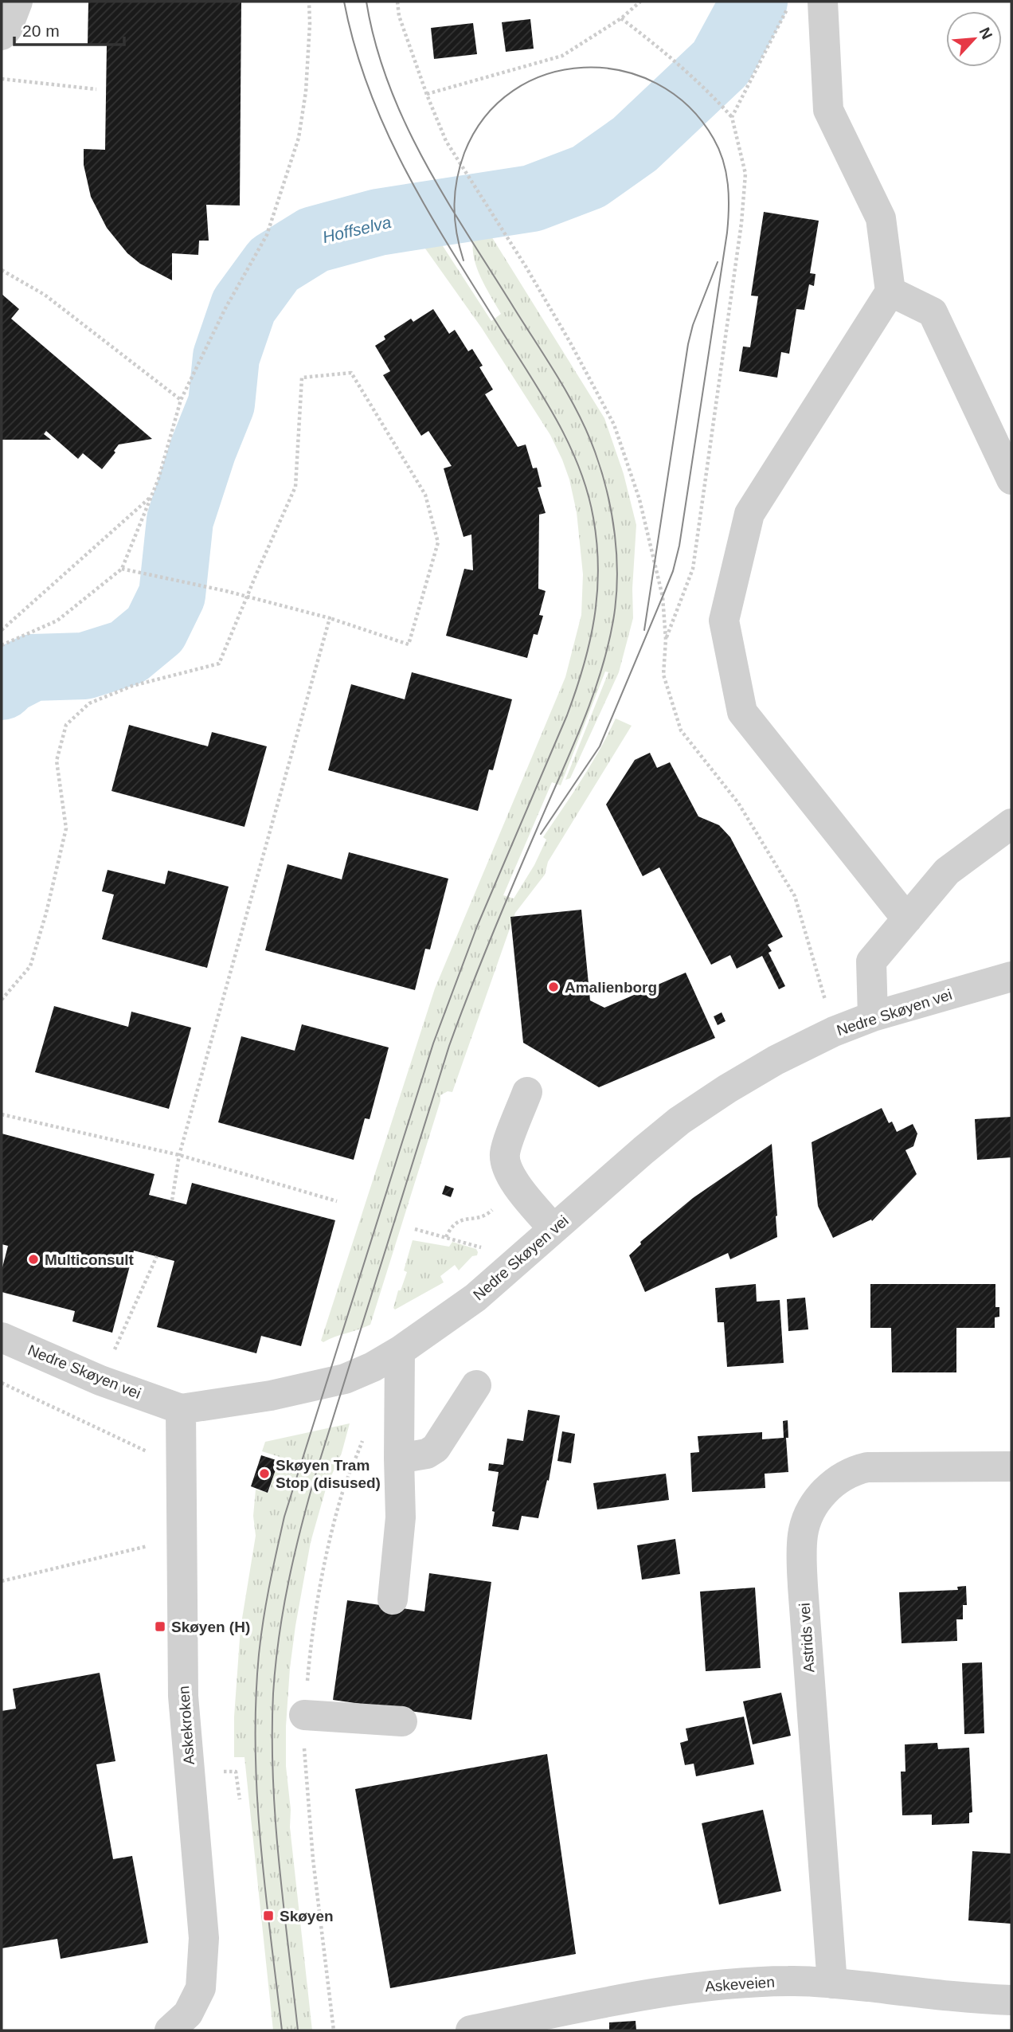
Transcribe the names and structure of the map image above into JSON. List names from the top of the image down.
{
  "streets": {
    "street": [
      "Nedre Skøyen vei",
      "Astrids vei",
      "Askekroken",
      "Askeveien"
    ]
  },
  "crossings": [
    ["Nedre Skøyen vei", "Askekroken"],
    ["Astrids vei", "Askeveien"]
  ],
  "water": ["Hoffselva"],
  "places": {
    "other": ["Amalienborg", "Multiconsult", "Skøyen Tram Stop (disused)"],
    "transit": ["Skøyen (H)", "Skøyen"]
  },
  "scale_bar": "20 m",
  "north": "top right"
}
